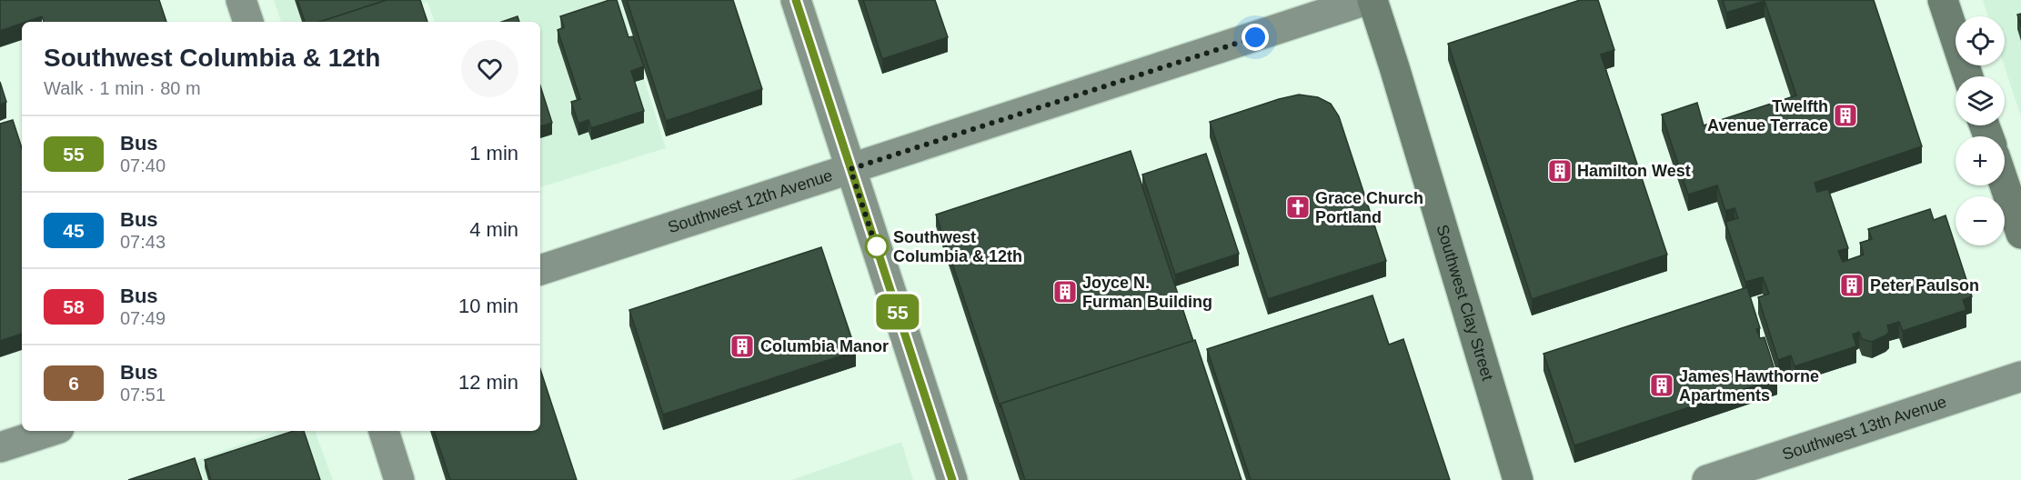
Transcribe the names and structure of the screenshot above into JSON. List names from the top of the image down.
{
  "streets": {
    "main road": ["Southwest 12th Avenue", "Southwest Clay Street", "Southwest 13th Avenue"]
  },
  "places": {
    "building": [
      "Twelfth Avenue Terrace",
      "Hamilton West",
      "Peter Paulson",
      "Joyce N. Furman Building",
      "Columbia Manor",
      "James Hawthorne Apartments"
    ],
    "church": ["Grace Church Portland"],
    "other": ["Southwest Columbia & 12th"]
  },
  "lines": ["bus line 55"],
  "page": {
    "on_map": "55",
    "map_buttons": ["+", "−"],
    "heading": ["Southwest Columbia & 12th", "Walk · 1 min · 80 m"],
    "list": [
      {
        "mark": "55",
        "name": "Bus",
        "note": "07:40",
        "value": "1 min"
      },
      {
        "mark": "45",
        "name": "Bus",
        "note": "07:43",
        "value": "4 min"
      },
      {
        "mark": "58",
        "name": "Bus",
        "note": "07:49",
        "value": "10 min"
      },
      {
        "mark": "6",
        "name": "Bus",
        "note": "07:51",
        "value": "12 min"
      }
    ]
  }
}
